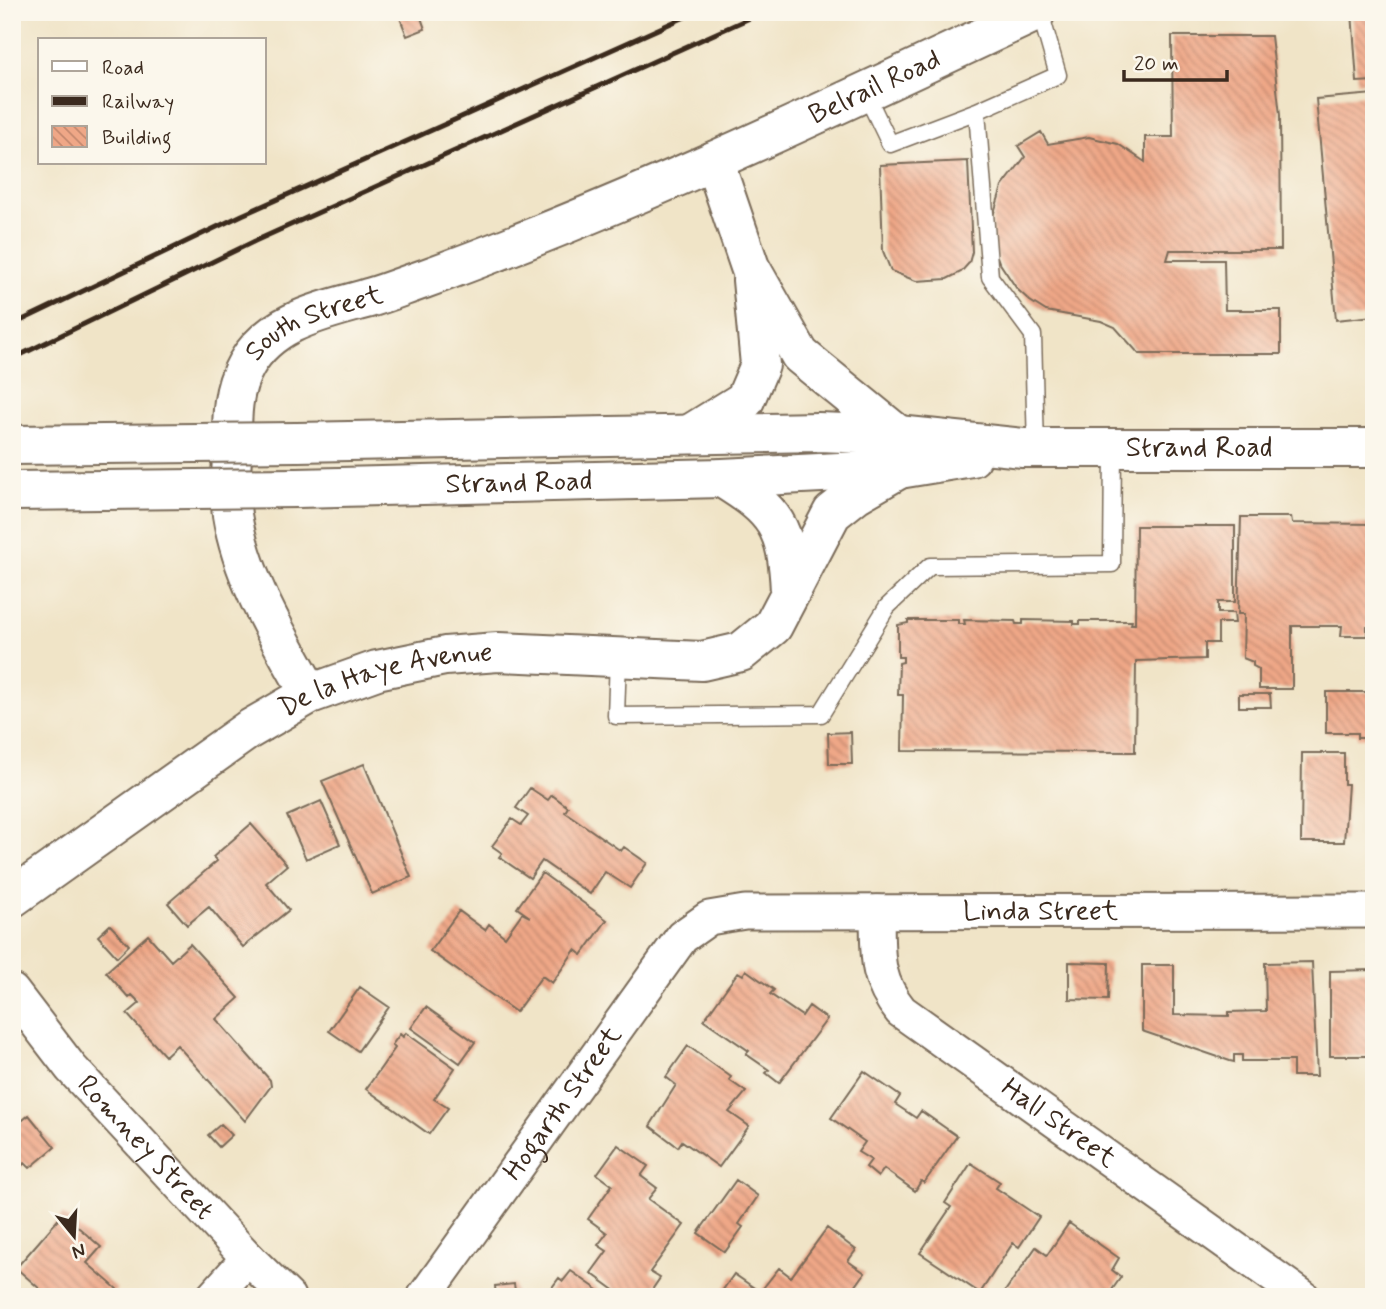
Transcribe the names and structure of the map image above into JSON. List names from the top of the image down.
{
  "streets": {
    "main road": [
      "Belrail Road",
      "South Street",
      "Strand Road",
      "De la Haye Avenue"
    ],
    "street": [
      "Linda Street",
      "Hogarth Street",
      "Hall Street",
      "Romney Street"
    ]
  },
  "crossings": [
    ["Belrail Road", "South Street"],
    ["South Street", "De la Haye Avenue"],
    ["Strand Road", "De la Haye Avenue"],
    ["Linda Street", "Hogarth Street"],
    ["Linda Street", "Hall Street"]
  ],
  "legend": ["Road", "Railway", "Building"],
  "scale_bar": "20 m",
  "north": "bottom"
}
